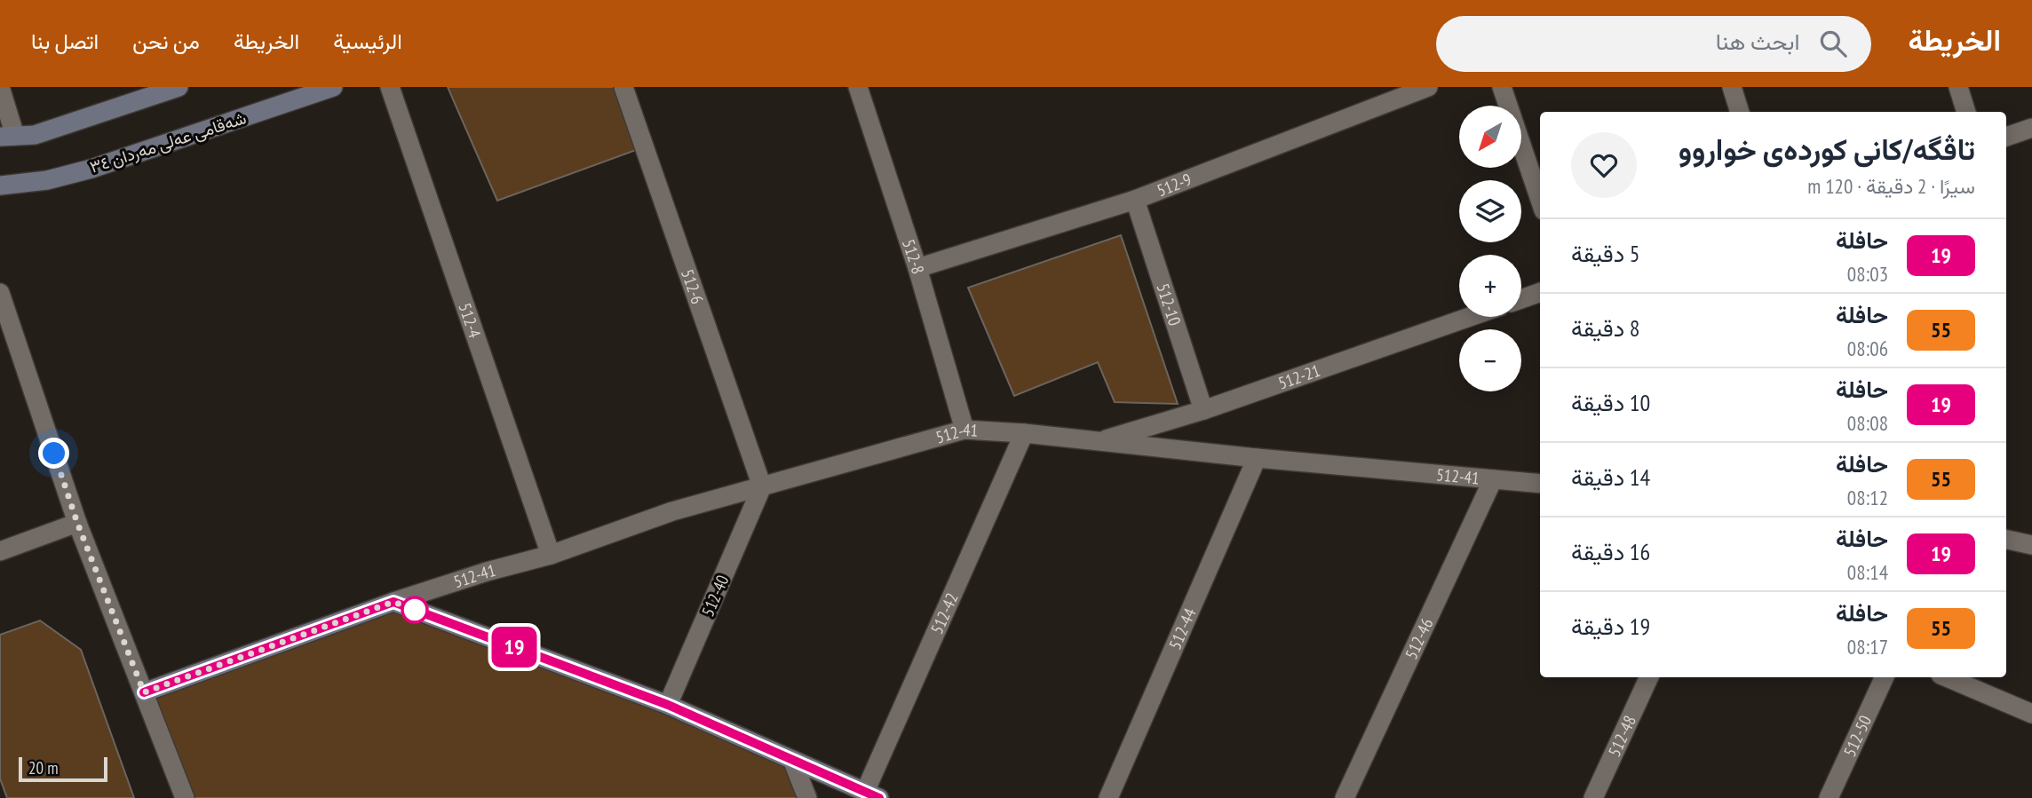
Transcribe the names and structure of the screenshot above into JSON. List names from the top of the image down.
{
  "streets": {
    "street": [
      "شەقامی عەلی مەردان ٣٤",
      "512-9",
      "512-8",
      "512-6",
      "512-10",
      "512-4",
      "512-21",
      "512-41",
      "512-40",
      "512-42",
      "512-44",
      "512-46",
      "512-48",
      "512-50"
    ]
  },
  "crossings": [
    ["512-9", "512-8"],
    ["512-9", "512-10"],
    ["512-8", "512-41"],
    ["512-6", "512-41"],
    ["512-6", "512-40"],
    ["512-10", "512-21"],
    ["512-4", "512-41"],
    ["512-21", "512-41"],
    ["512-41", "512-40"],
    ["512-41", "512-42"],
    ["512-41", "512-44"],
    ["512-41", "512-46"]
  ],
  "lines": ["bus line 19"],
  "scale_bar": "20 m",
  "north": "bottom left",
  "page": {
    "header": "الخريطة",
    "search": "ابحث هنا",
    "nav": [
      "الرئيسية",
      "الخريطة",
      "من نحن",
      "اتصل بنا"
    ],
    "on_map": "19",
    "map_buttons": ["+", "−"],
    "heading": ["تاڤگە/کانی کوردەی خواروو", "سيرًا · 2 دقيقة · 120 m"],
    "list": [
      {
        "mark": "19",
        "name": "حافلة",
        "note": "08:03",
        "value": "5 دقيقة"
      },
      {
        "mark": "55",
        "name": "حافلة",
        "note": "08:06",
        "value": "8 دقيقة"
      },
      {
        "mark": "19",
        "name": "حافلة",
        "note": "08:08",
        "value": "10 دقيقة"
      },
      {
        "mark": "55",
        "name": "حافلة",
        "note": "08:12",
        "value": "14 دقيقة"
      },
      {
        "mark": "19",
        "name": "حافلة",
        "note": "08:14",
        "value": "16 دقيقة"
      },
      {
        "mark": "55",
        "name": "حافلة",
        "note": "08:17",
        "value": "19 دقيقة"
      }
    ],
    "scale": "20 m"
  }
}
